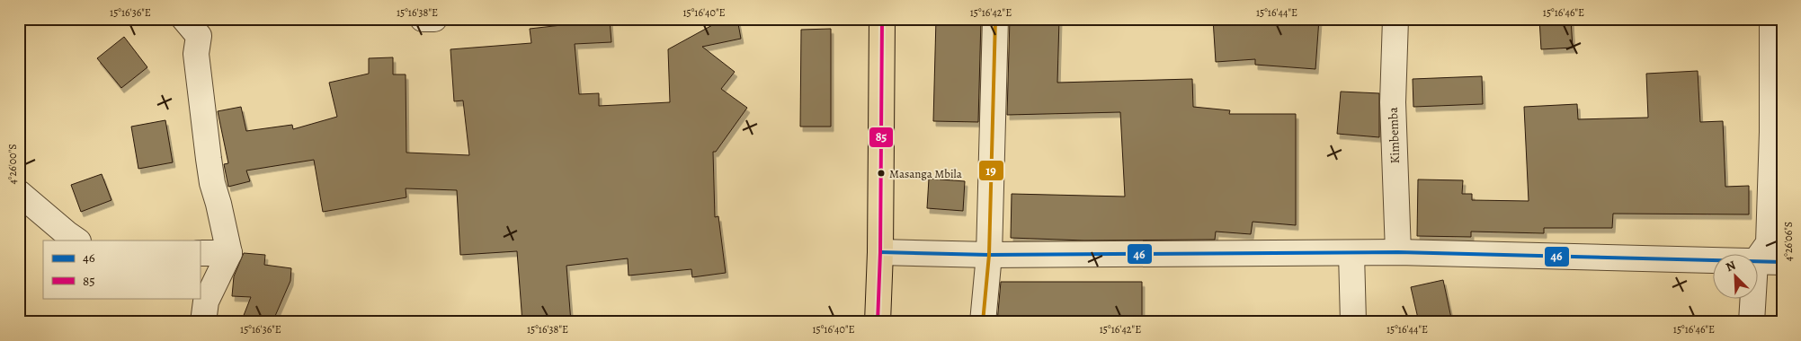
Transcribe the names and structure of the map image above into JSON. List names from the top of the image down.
{
  "streets": {
    "street": ["Kimbemba"]
  },
  "places": ["Masanga Mbila"],
  "lines": ["transit line 85", "transit line 19", "transit line 46"],
  "legend": ["46", "85"],
  "north": "top left",
  "coordinates": [
    "15°16'36\"E",
    "15°16'38\"E",
    "15°16'40\"E",
    "15°16'42\"E",
    "15°16'44\"E",
    "15°16'46\"E",
    "4°26'00\"S",
    "4°26'06\"S"
  ]
}
